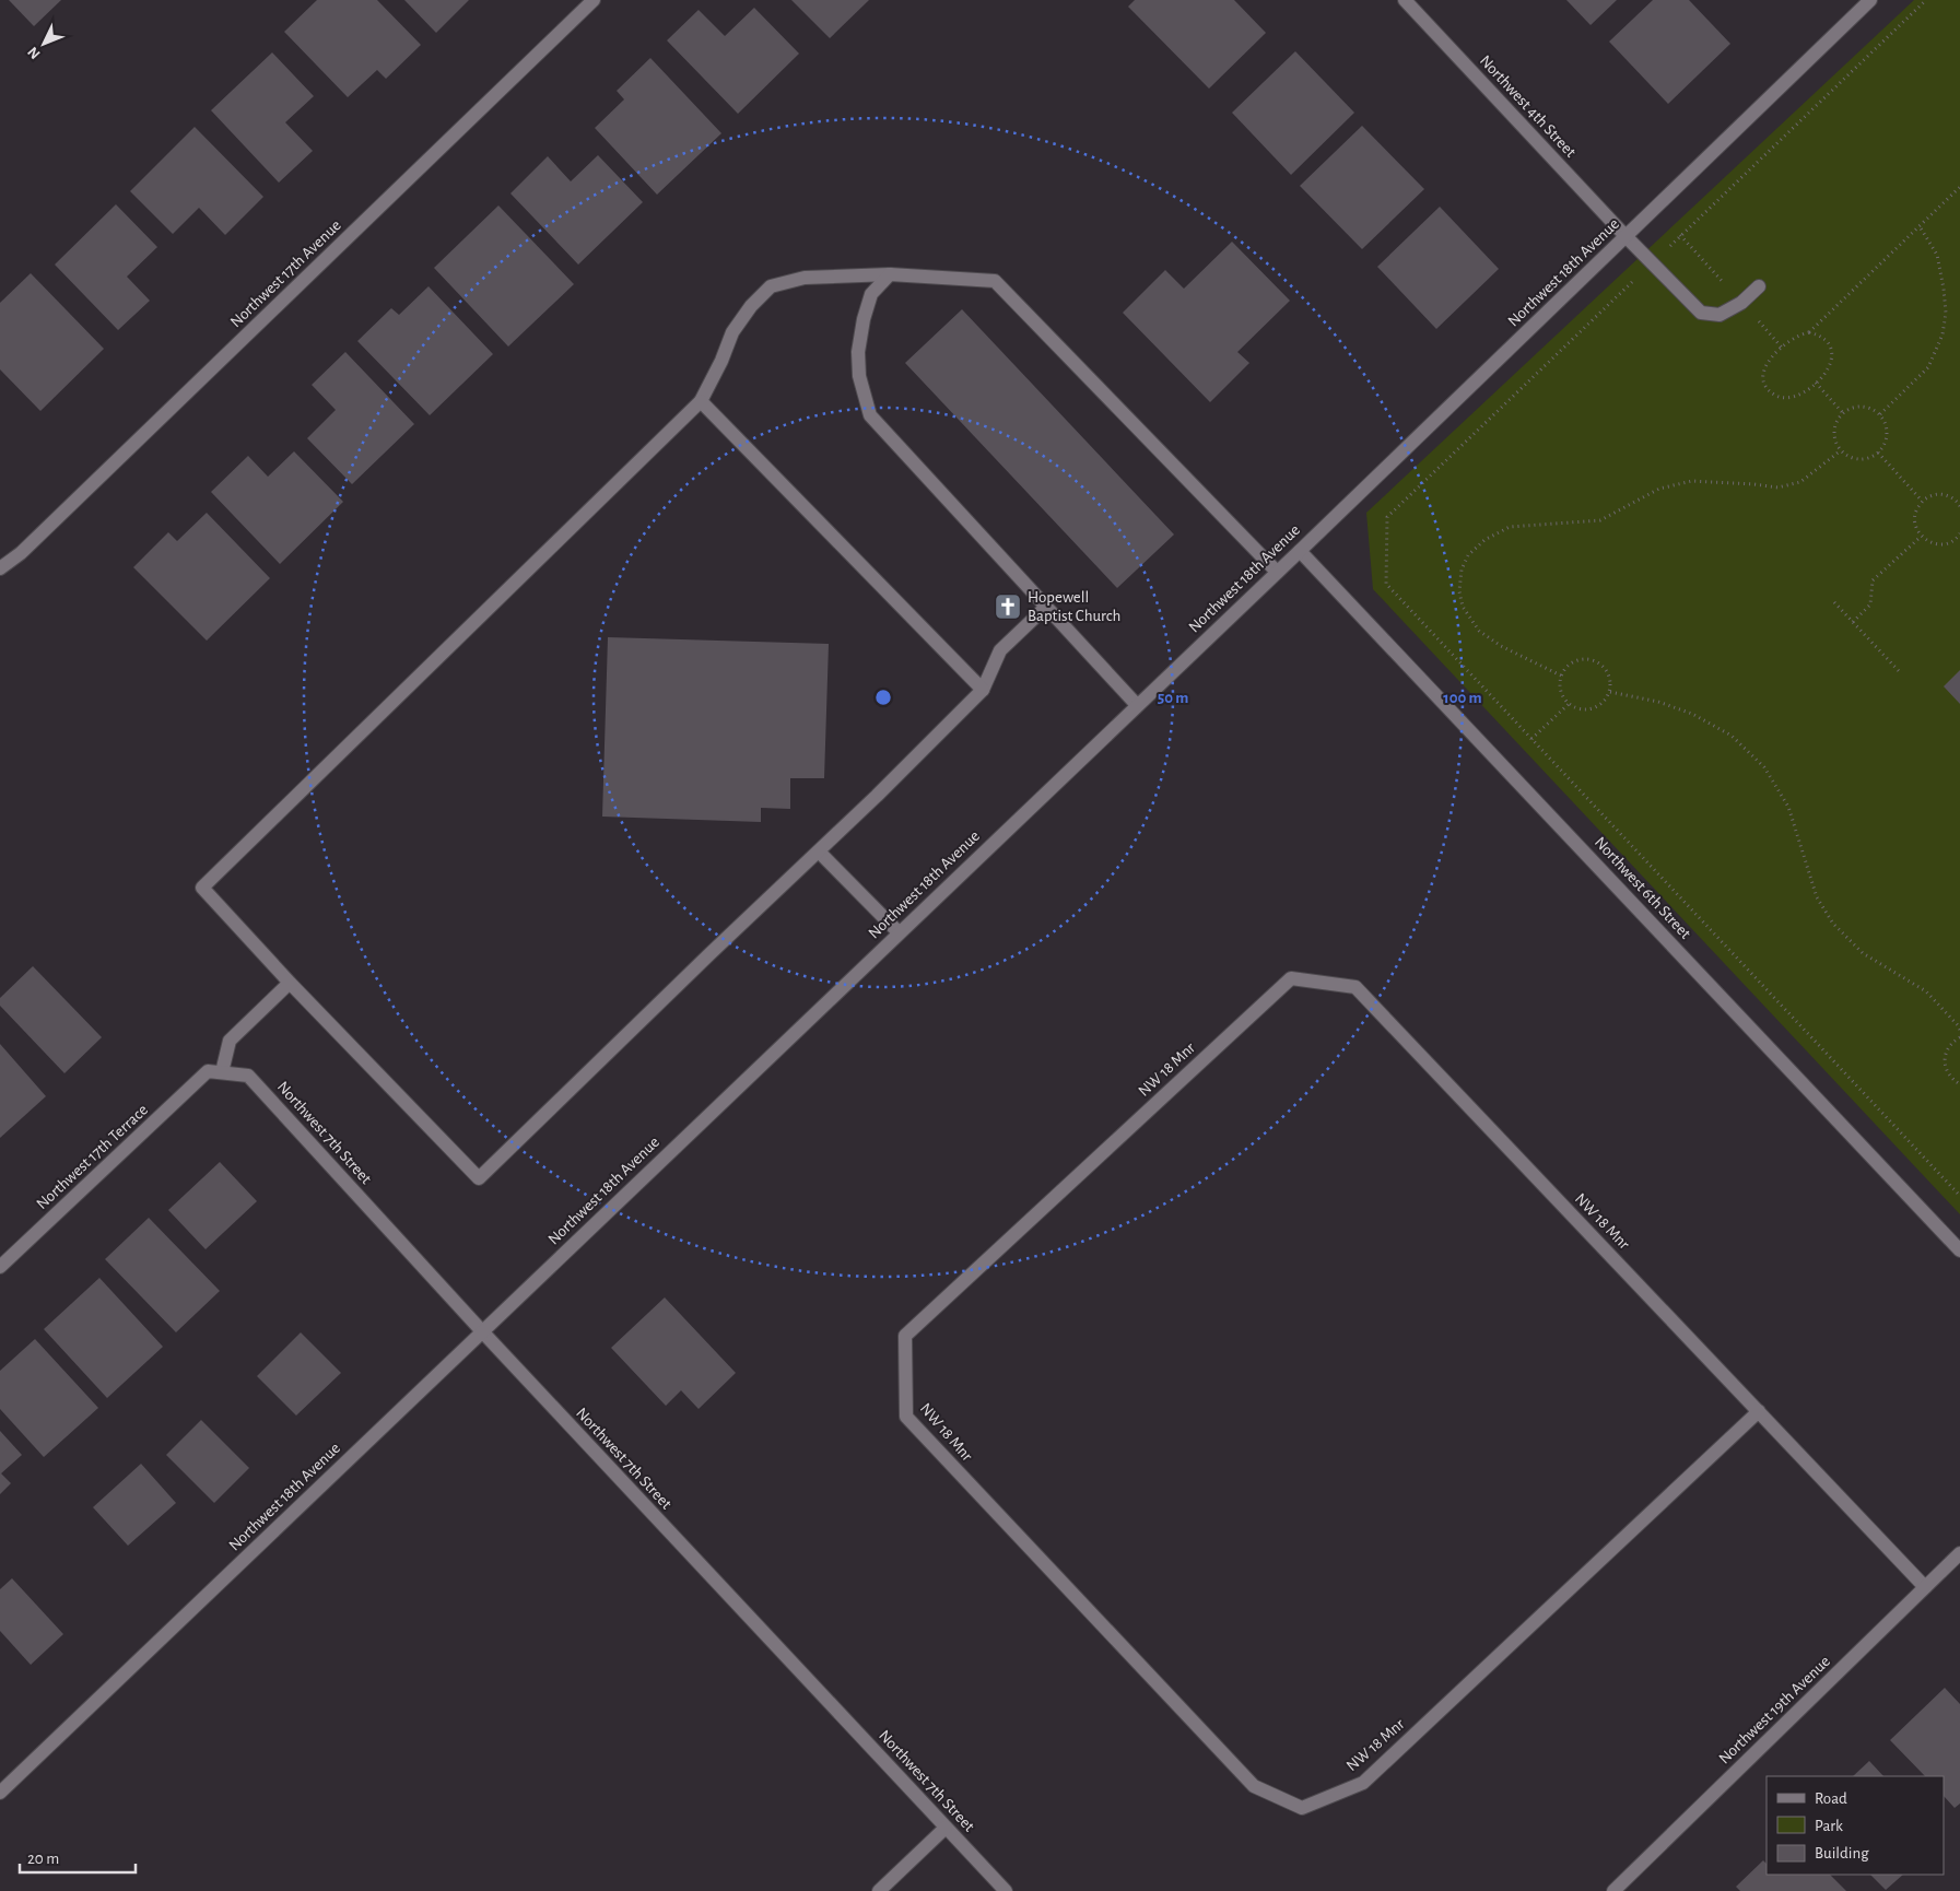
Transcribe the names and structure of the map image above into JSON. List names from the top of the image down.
{
  "streets": {
    "street": [
      "Northwest 4th Street",
      "Northwest 18th Avenue",
      "Northwest 17th Avenue",
      "Northwest 6th Street",
      "NW 18 Mnr",
      "Northwest 7th Street",
      "Northwest 17th Terrace",
      "Northwest 19th Avenue"
    ]
  },
  "crossings": [
    ["Northwest 4th Street", "Northwest 18th Avenue"],
    ["Northwest 18th Avenue", "Northwest 6th Street"],
    ["Northwest 18th Avenue", "Northwest 7th Street"],
    ["NW 18 Mnr", "Northwest 19th Avenue"],
    ["Northwest 7th Street", "Northwest 17th Terrace"]
  ],
  "places": {
    "church": ["Hopewell Baptist Church"]
  },
  "legend": ["Road", "Park", "Building"],
  "scale_bar": "20 m",
  "north": "bottom left",
  "rings": ["50 m", "100 m"]
}
